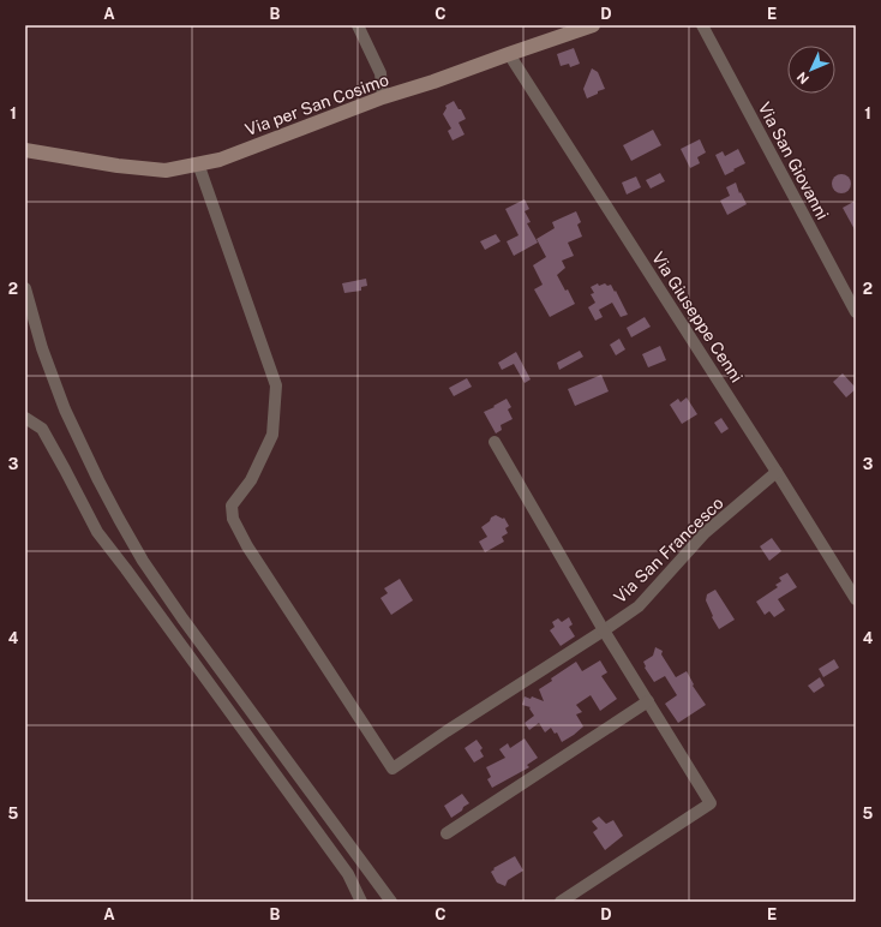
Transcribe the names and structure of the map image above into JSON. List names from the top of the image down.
{
  "streets": {
    "street": [
      "Via per San Cosimo",
      "Via San Giovanni",
      "Via Giuseppe Cenni",
      "Via San Francesco"
    ]
  },
  "crossings": [
    ["Via per San Cosimo", "Via Giuseppe Cenni"],
    ["Via per San Cosimo", "Via San Francesco"],
    ["Via Giuseppe Cenni", "Via San Francesco"]
  ],
  "north": "bottom left",
  "grid": {
    "columns": [
      "A",
      "B",
      "C",
      "D",
      "E"
    ],
    "rows": [
      "1",
      "2",
      "3",
      "4",
      "5"
    ]
  }
}
